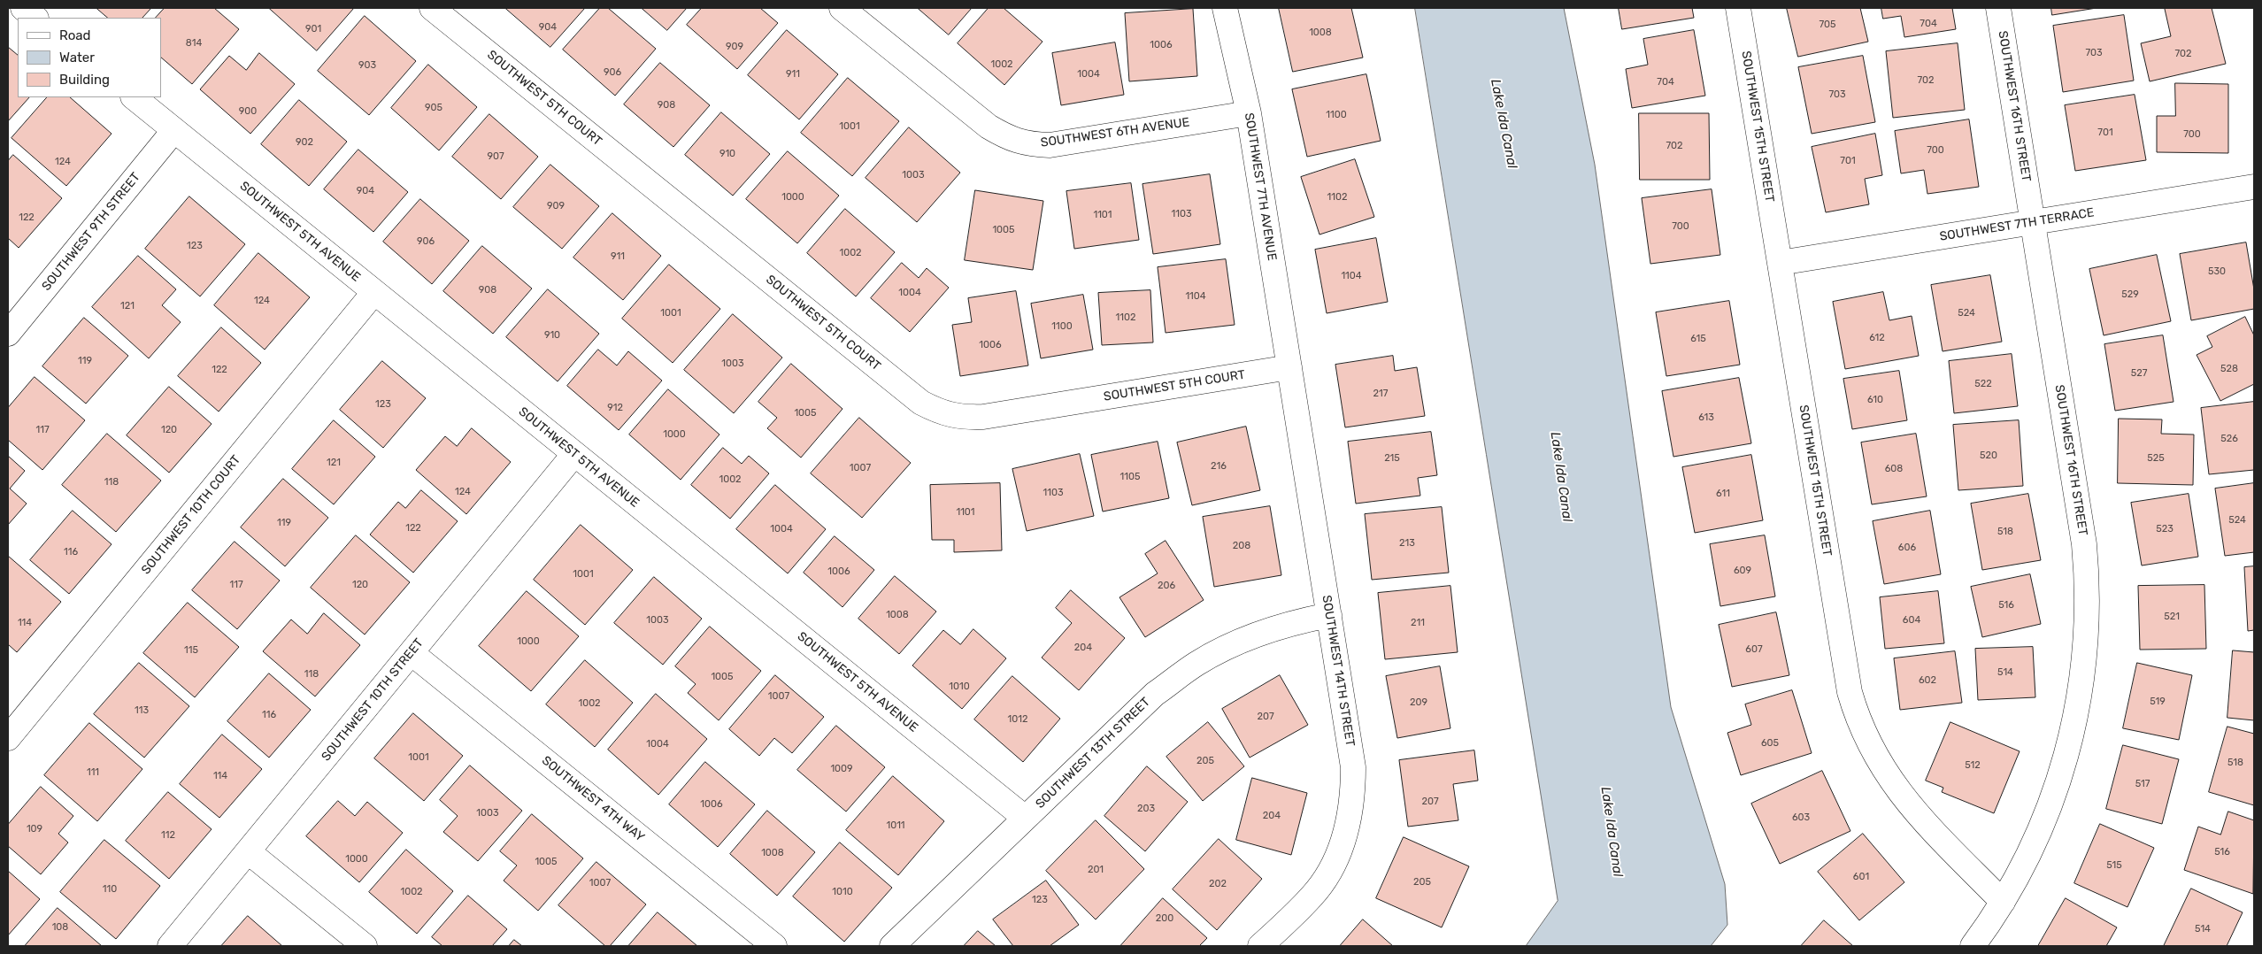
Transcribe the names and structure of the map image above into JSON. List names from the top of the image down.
{
  "streets": {
    "street": [
      "SOUTHWEST 5TH COURT",
      "SOUTHWEST 16TH STREET",
      "SOUTHWEST 15TH STREET",
      "SOUTHWEST 6TH AVENUE",
      "SOUTHWEST 7TH AVENUE",
      "SOUTHWEST 7TH TERRACE",
      "SOUTHWEST 9TH STREET",
      "SOUTHWEST 5TH AVENUE",
      "SOUTHWEST 10TH COURT",
      "SOUTHWEST 14TH STREET",
      "SOUTHWEST 10TH STREET",
      "SOUTHWEST 13TH STREET",
      "SOUTHWEST 4TH WAY"
    ]
  },
  "crossings": [
    ["SOUTHWEST 5TH COURT", "SOUTHWEST 7TH AVENUE"],
    ["SOUTHWEST 5TH COURT", "SOUTHWEST 14TH STREET"],
    ["SOUTHWEST 16TH STREET", "SOUTHWEST 15TH STREET"],
    ["SOUTHWEST 16TH STREET", "SOUTHWEST 7TH TERRACE"],
    ["SOUTHWEST 15TH STREET", "SOUTHWEST 7TH TERRACE"],
    ["SOUTHWEST 6TH AVENUE", "SOUTHWEST 7TH AVENUE"],
    ["SOUTHWEST 7TH AVENUE", "SOUTHWEST 14TH STREET"],
    ["SOUTHWEST 9TH STREET", "SOUTHWEST 5TH AVENUE"],
    ["SOUTHWEST 5TH AVENUE", "SOUTHWEST 10TH COURT"],
    ["SOUTHWEST 5TH AVENUE", "SOUTHWEST 10TH STREET"],
    ["SOUTHWEST 5TH AVENUE", "SOUTHWEST 13TH STREET"],
    ["SOUTHWEST 14TH STREET", "SOUTHWEST 13TH STREET"],
    ["SOUTHWEST 10TH STREET", "SOUTHWEST 4TH WAY"]
  ],
  "water": ["Lake Ida Canal"],
  "house_numbers": [
    "704",
    "705",
    "904",
    "901",
    "1008",
    "814",
    "1006",
    "909",
    "703",
    "702",
    "1002",
    "903",
    "906",
    "911",
    "1004",
    "702",
    "704",
    "703",
    "908",
    "905",
    "900",
    "1100",
    "1001",
    "701",
    "700",
    "902",
    "702",
    "700",
    "910",
    "907",
    "701",
    "124",
    "1003",
    "904",
    "1000",
    "1102",
    "909",
    "1103",
    "1101",
    "122",
    "700",
    "1005",
    "906",
    "123",
    "1002",
    "911",
    "530",
    "1104",
    "908",
    "1004",
    "529",
    "1104",
    "124",
    "121",
    "1001",
    "524",
    "1102",
    "1100",
    "910",
    "612",
    "615",
    "1006",
    "119",
    "1003",
    "528",
    "122",
    "527",
    "522",
    "217",
    "610",
    "123",
    "912",
    "1005",
    "613",
    "117",
    "120",
    "1000",
    "526",
    "520",
    "215",
    "525",
    "121",
    "216",
    "1007",
    "608",
    "1105",
    "1002",
    "118",
    "124",
    "1103",
    "611",
    "1101",
    "524",
    "119",
    "122",
    "1004",
    "523",
    "518",
    "213",
    "208",
    "606",
    "116",
    "609",
    "1006",
    "1001",
    "117",
    "120",
    "206",
    "516",
    "1008",
    "521",
    "1003",
    "604",
    "114",
    "211",
    "1000",
    "204",
    "607",
    "115",
    "514",
    "118",
    "1005",
    "602",
    "1010",
    "1007",
    "519",
    "209",
    "1002",
    "113",
    "116",
    "207",
    "1012",
    "605",
    "1004",
    "1001",
    "205",
    "518",
    "512",
    "1009",
    "111",
    "114",
    "517",
    "207",
    "1006",
    "203",
    "1003",
    "204",
    "603",
    "1011",
    "109",
    "112",
    "516",
    "1008",
    "1000",
    "1005",
    "515",
    "201",
    "601",
    "205",
    "1007",
    "202",
    "110",
    "1002",
    "1010",
    "123",
    "200",
    "108",
    "514"
  ],
  "legend": ["Road", "Water", "Building"]
}
